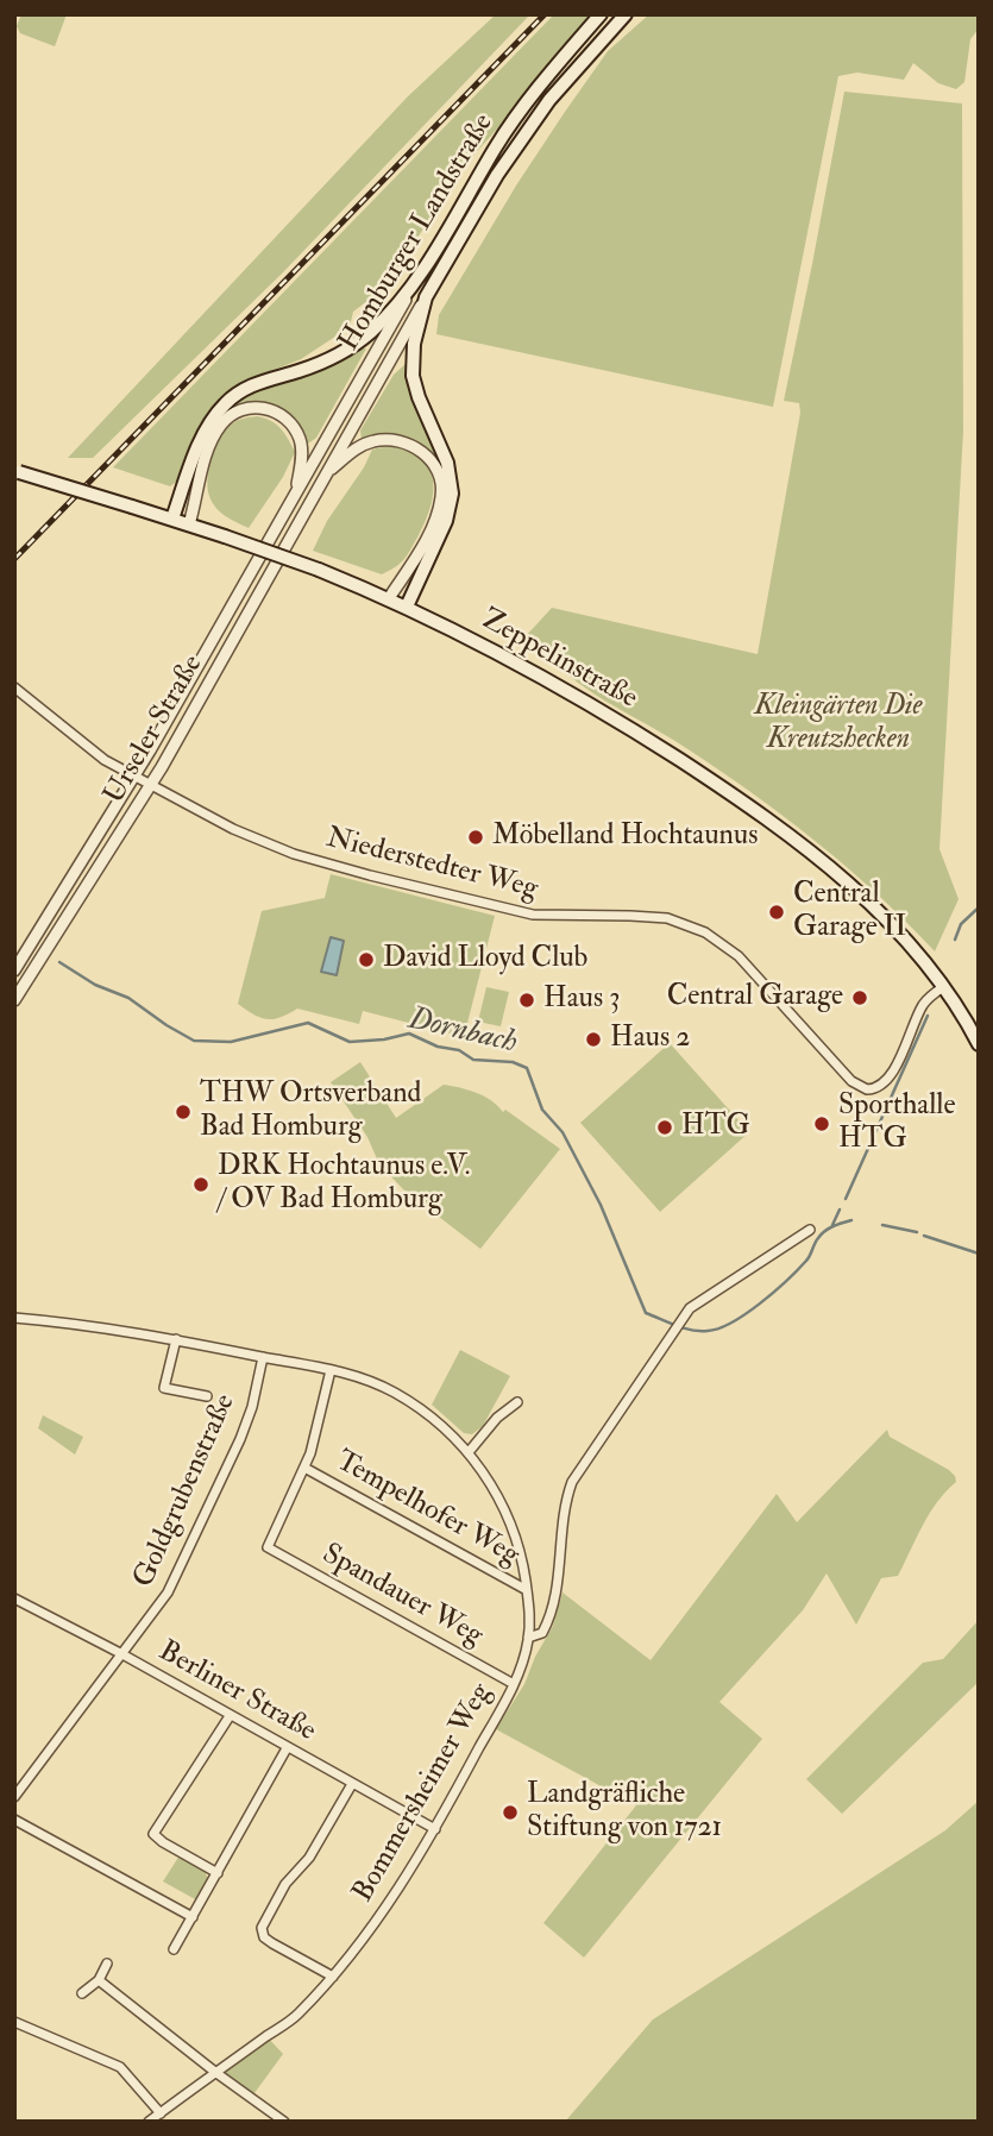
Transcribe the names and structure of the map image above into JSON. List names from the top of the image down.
{
  "streets": {
    "main road": ["Homburger Landstraße", "Zeppelinstraße"],
    "street": [
      "Urseler Straße",
      "Niederstedter Weg",
      "Goldgrubenstraße",
      "Tempelhofer Weg",
      "Spandauer Weg",
      "Berliner Straße",
      "Bommersheimer Weg"
    ]
  },
  "crossings": [
    ["Homburger Landstraße", "Urseler Straße"],
    ["Zeppelinstraße", "Niederstedter Weg"],
    ["Urseler Straße", "Niederstedter Weg"],
    ["Goldgrubenstraße", "Berliner Straße"],
    ["Tempelhofer Weg", "Spandauer Weg"],
    ["Spandauer Weg", "Bommersheimer Weg"],
    ["Berliner Straße", "Bommersheimer Weg"]
  ],
  "water": ["Dornbach"],
  "parks": ["Kleingärten Die Kreutzhecken"],
  "places": [
    "Möbelland Hochtaunus",
    "Central Garage II",
    "David Lloyd Club",
    "Central Garage",
    "Haus 3",
    "Haus 2",
    "THW Ortsverband Bad Homburg",
    "Sporthalle HTG",
    "HTG",
    "DRK Hochtaunus e.V. / OV Bad Homburg",
    "Landgräfliche Stiftung von 1721"
  ]
}
